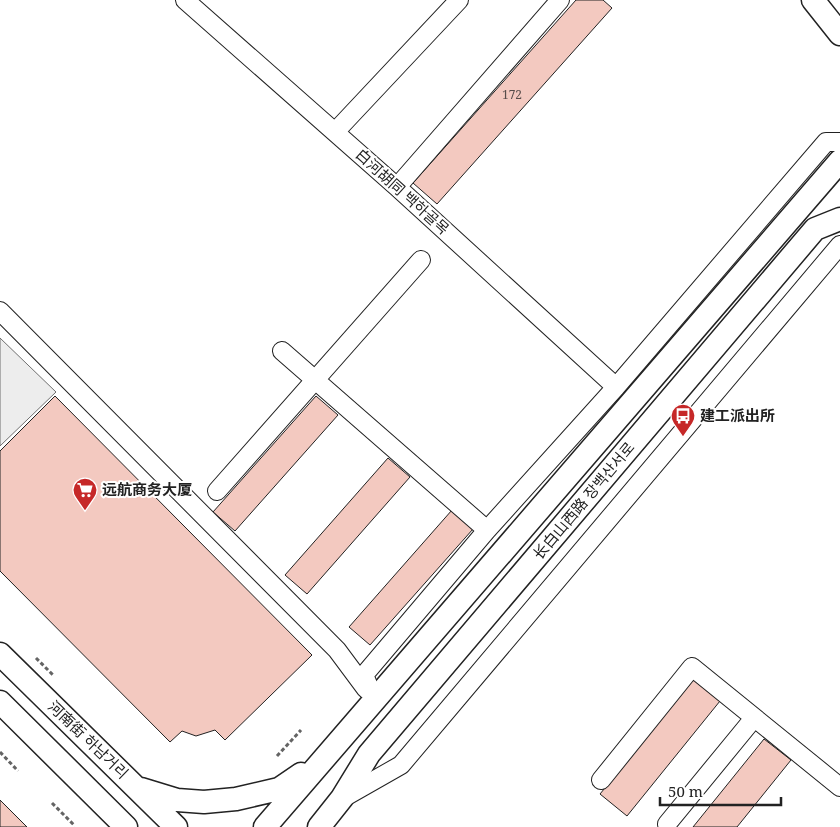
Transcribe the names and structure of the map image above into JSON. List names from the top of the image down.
{
  "streets": {
    "main road": ["长白山西路 장백산서로", "河南街 하남거리"],
    "street": ["白河胡同 백하골목"]
  },
  "places": {
    "bus stop": ["建工派出所"],
    "supermarket": ["远航商务大厦"]
  },
  "house_numbers": ["172"],
  "scale_bar": "50 m"
}
